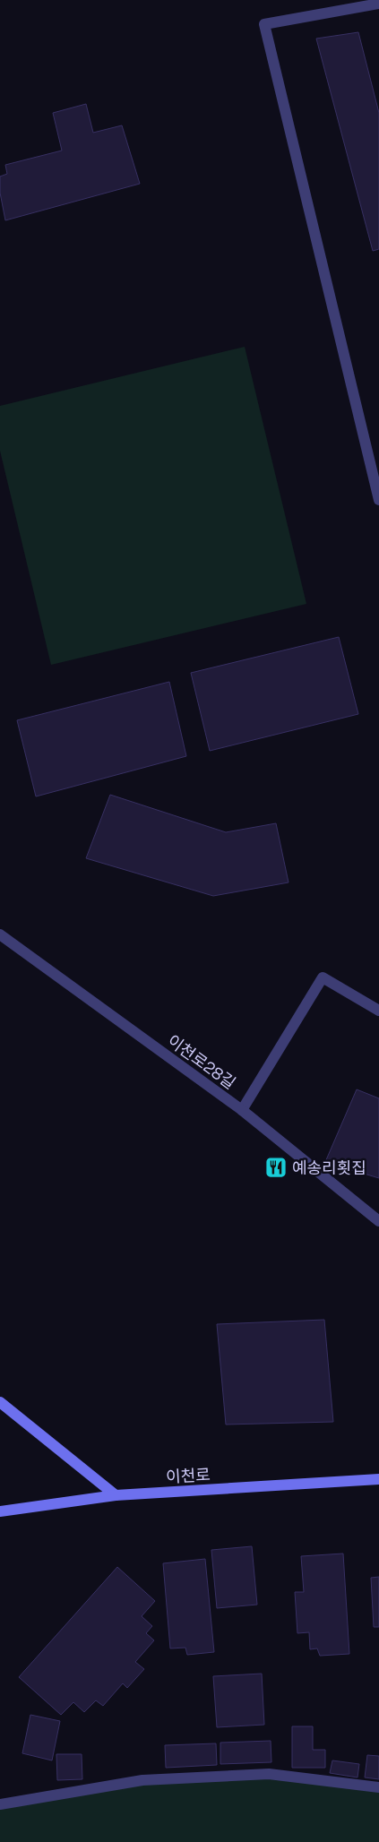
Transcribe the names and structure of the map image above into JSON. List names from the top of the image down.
{
  "streets": {
    "main road": ["이천로"],
    "street": ["이천로28길"]
  },
  "places": {
    "restaurant": ["예송리횟집"]
  }
}
